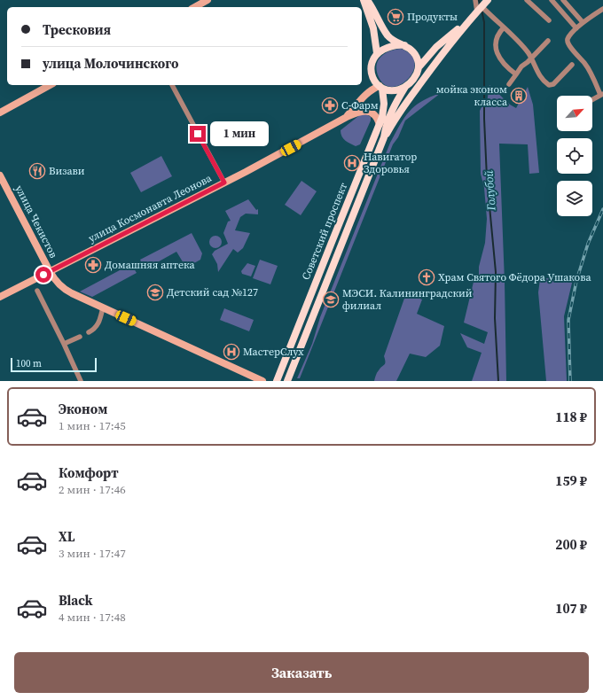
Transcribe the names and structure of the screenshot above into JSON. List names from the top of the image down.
{
  "streets": {
    "main road": ["улица Космонавта Леонова", "улица Чекистов", "Советский проспект"]
  },
  "crossings": [
    ["улица Космонавта Леонова", "улица Чекистов"],
    ["улица Космонавта Леонова", "Советский проспект"]
  ],
  "water": ["Голубой"],
  "places": {
    "supermarket": ["Продукты"],
    "building": ["мойка эконом класса"],
    "pharmacy": ["С-Фарм", "Домашняя аптека"],
    "hospital": ["Навигатор Здоровья", "МастерСлух"],
    "restaurant": ["Визави"],
    "church": ["Храм Святого Фёдора Ушакова"],
    "school or university": ["Детский сад №127", "МЭСИ. Калининградский филиал"]
  },
  "scale_bar": "100 m",
  "north": "top right",
  "page": {
    "banner": ["Тресковия", "улица Молочинского"],
    "bubble": "1 мин",
    "scale": "100 m",
    "list": [
      {
        "name": "Эконом",
        "note": "1 мин · 17:45",
        "value": "118 ₽"
      },
      {
        "name": "Комфорт",
        "note": "2 мин · 17:46",
        "value": "159 ₽"
      },
      {
        "name": "XL",
        "note": "3 мин · 17:47",
        "value": "200 ₽"
      },
      {
        "name": "Black",
        "note": "4 мин · 17:48",
        "value": "107 ₽"
      }
    ],
    "buttons": "Заказать"
  }
}
